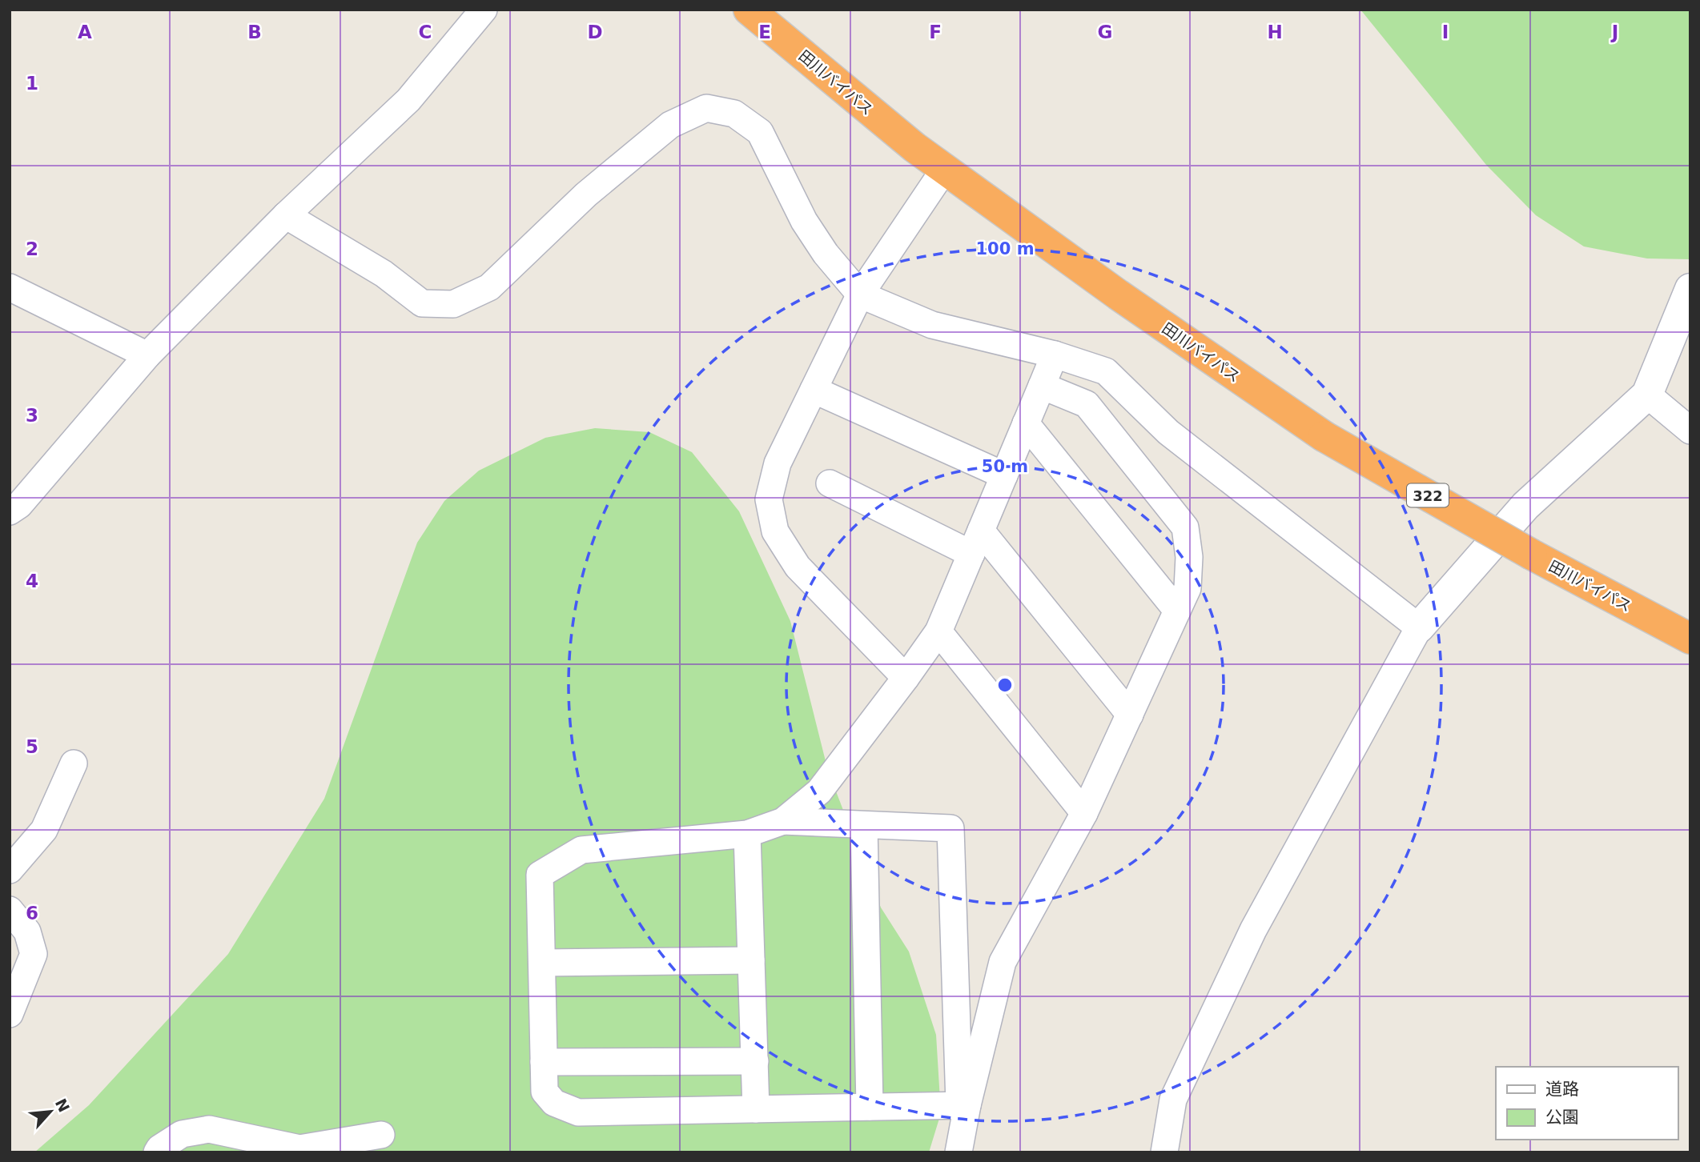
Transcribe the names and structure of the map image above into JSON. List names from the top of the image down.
{
  "streets": {
    "highway": ["田川バイパス", "322"]
  },
  "legend": ["道路", "公園"],
  "north": "top right",
  "grid": {
    "columns": [
      "A",
      "B",
      "C",
      "D",
      "E",
      "F",
      "G",
      "H",
      "I",
      "J"
    ],
    "rows": [
      "1",
      "2",
      "3",
      "4",
      "5",
      "6"
    ]
  },
  "rings": ["100 m", "50 m"]
}
